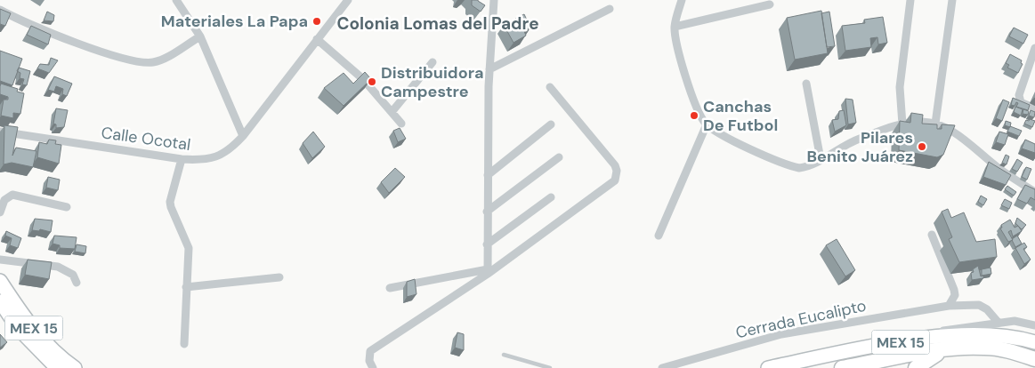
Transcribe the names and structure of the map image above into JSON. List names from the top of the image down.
{
  "streets": {
    "main road": ["MEX 15"],
    "street": ["Calle Ocotal", "Cerrada Eucalipto"]
  },
  "districts": ["Colonia Lomas del Padre"],
  "places": [
    "Materiales La Papa",
    "Distribuidora Campestre",
    "Canchas De Futbol",
    "Pilares Benito Juárez"
  ]
}
